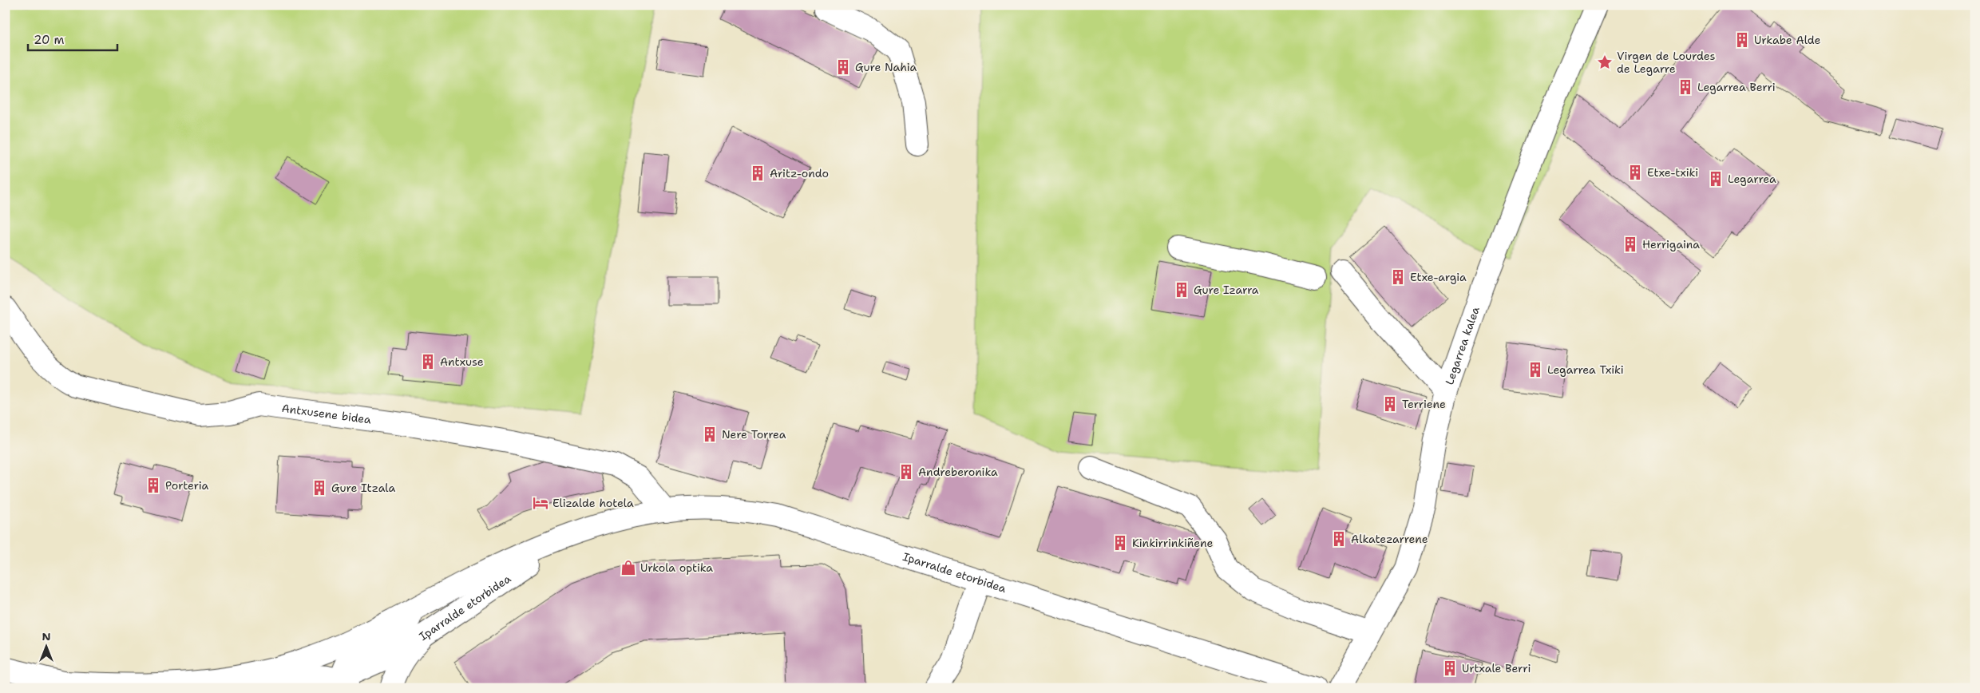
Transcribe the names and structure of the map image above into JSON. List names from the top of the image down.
{
  "streets": {
    "street": ["Legarrea kalea", "Antxusene bidea", "Iparralde etorbidea"]
  },
  "crossings": [
    ["Antxusene bidea", "Iparralde etorbidea"]
  ],
  "places": {
    "building": [
      "Urkabe Alde",
      "Gure Nahia",
      "Legarrea Berri",
      "Etxe-txiki",
      "Aritz-ondo",
      "Legarrea",
      "Herrigaina",
      "Etxe-argia",
      "Gure Izarra",
      "Antxuse",
      "Legarrea Txiki",
      "Terriene",
      "Nere Torrea",
      "Andreberonika",
      "Porteria",
      "Gure Itzala",
      "Alkatezarrene",
      "Kinkirrinkiñene",
      "Urtxale Berri"
    ],
    "place": ["Virgen de Lourdes de Legarre"],
    "hotel": ["Elizalde hotela"],
    "shop": ["Urkola optika"]
  },
  "scale_bar": "20 m",
  "north": "top"
}
